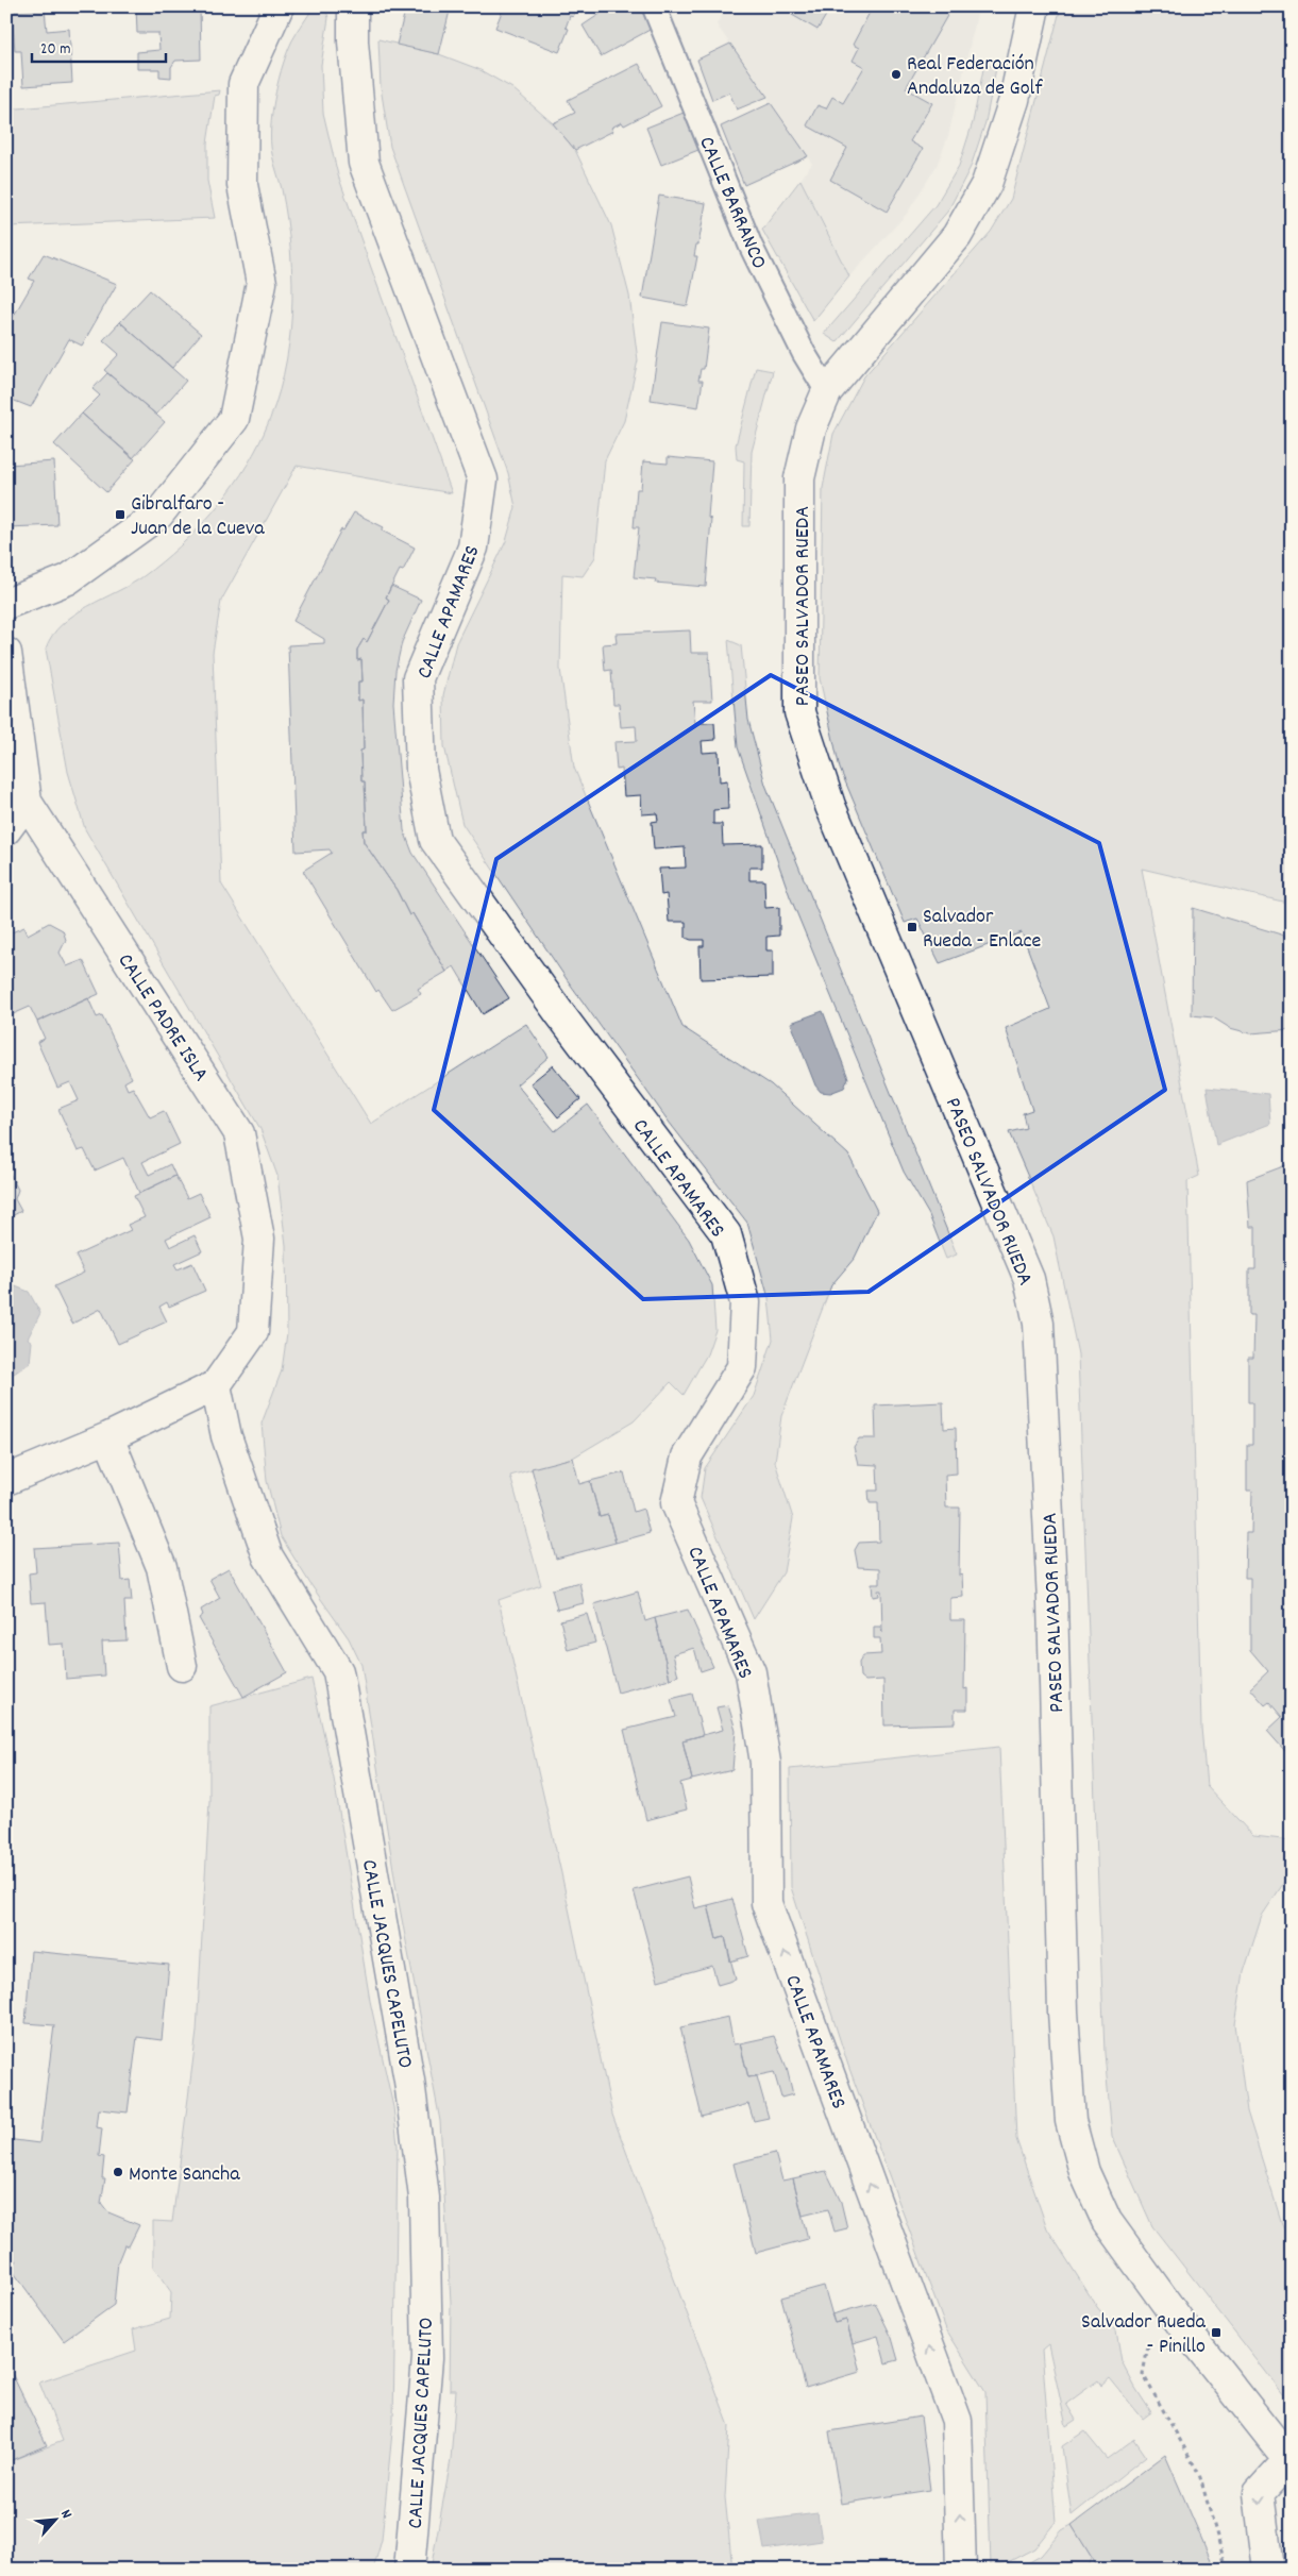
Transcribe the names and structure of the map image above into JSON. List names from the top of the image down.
{
  "streets": {
    "street": [
      "PASEO SALVADOR RUEDA",
      "CALLE APAMARES",
      "CALLE PADRE ISLA",
      "CALLE JACQUES CAPELUTO"
    ],
    "lane": ["CALLE BARRANCO"]
  },
  "crossings": [
    ["CALLE BARRANCO", "PASEO SALVADOR RUEDA"],
    ["CALLE PADRE ISLA", "CALLE JACQUES CAPELUTO"]
  ],
  "one_way": ["CALLE APAMARES"],
  "places": {
    "other": ["Real Federación Andaluza de Golf", "Monte Sancha"],
    "transit": ["Gibralfaro - Juan de la Cueva", "Salvador Rueda - Enlace", "Salvador Rueda - Pinillo"]
  },
  "scale_bar": "20 m",
  "north": "top right"
}
